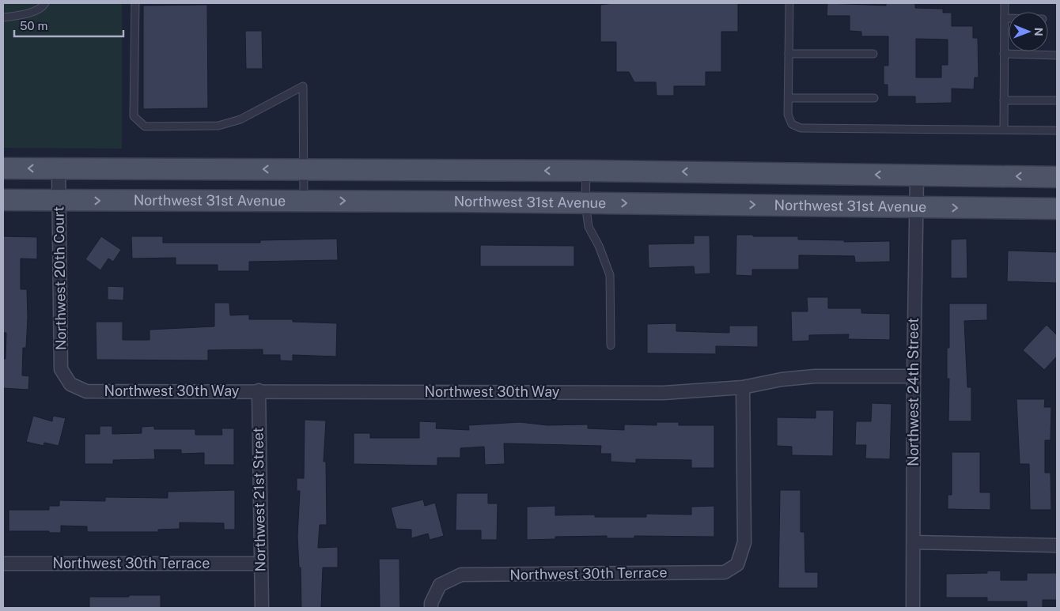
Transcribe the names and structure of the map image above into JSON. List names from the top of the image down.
{
  "streets": {
    "main road": ["Northwest 31st Avenue"],
    "street": [
      "Northwest 20th Court",
      "Northwest 30th Way",
      "Northwest 24th Street",
      "Northwest 21st Street",
      "Northwest 30th Terrace"
    ]
  },
  "crossings": [
    ["Northwest 31st Avenue", "Northwest 20th Court"],
    ["Northwest 31st Avenue", "Northwest 24th Street"],
    ["Northwest 20th Court", "Northwest 30th Way"],
    ["Northwest 30th Way", "Northwest 24th Street"],
    ["Northwest 30th Way", "Northwest 21st Street"],
    ["Northwest 30th Way", "Northwest 30th Terrace"],
    ["Northwest 21st Street", "Northwest 30th Terrace"]
  ],
  "scale_bar": "50 m",
  "north": "right"
}
